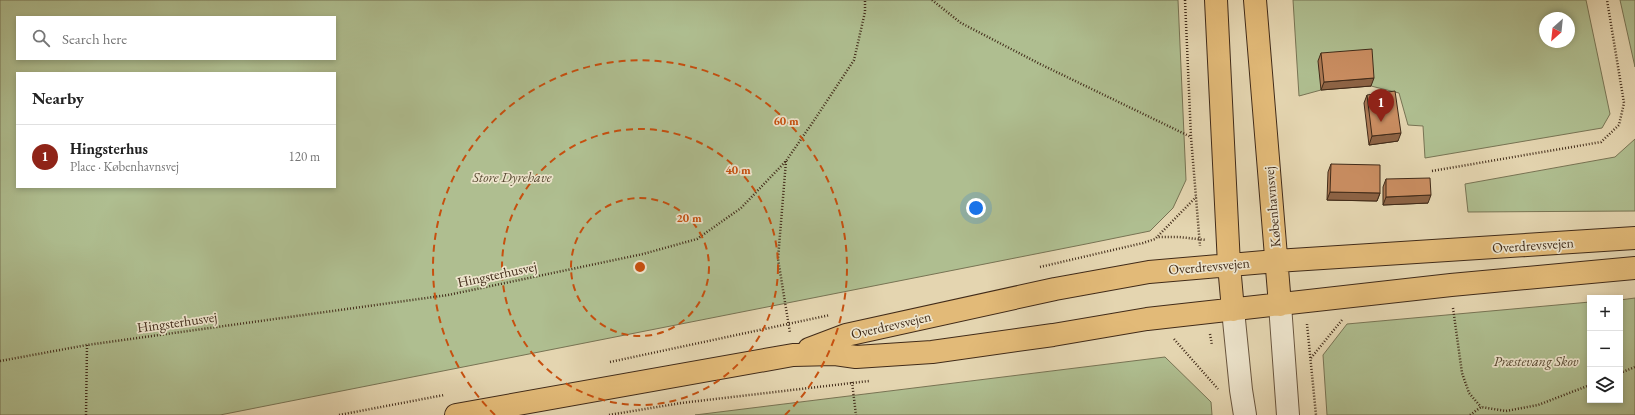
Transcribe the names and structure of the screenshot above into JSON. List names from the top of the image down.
{
  "streets": {
    "main road": ["Københavnsvej", "Overdrevsvejen"],
    "path": ["Hingsterhusvej"]
  },
  "crossings": [
    ["Københavnsvej", "Overdrevsvejen"]
  ],
  "parks": ["Store Dyrehave", "Præstevang Skov"],
  "north": "bottom left",
  "page": {
    "search": "Search here",
    "heading": "Nearby",
    "pins": "1",
    "list": [
      {
        "mark": "1",
        "name": "Hingsterhus",
        "note": "Place · Københavnsvej",
        "value": "120 m"
      }
    ],
    "map_buttons": ["+", "−"]
  },
  "rings": ["60 m", "40 m", "20 m"]
}
